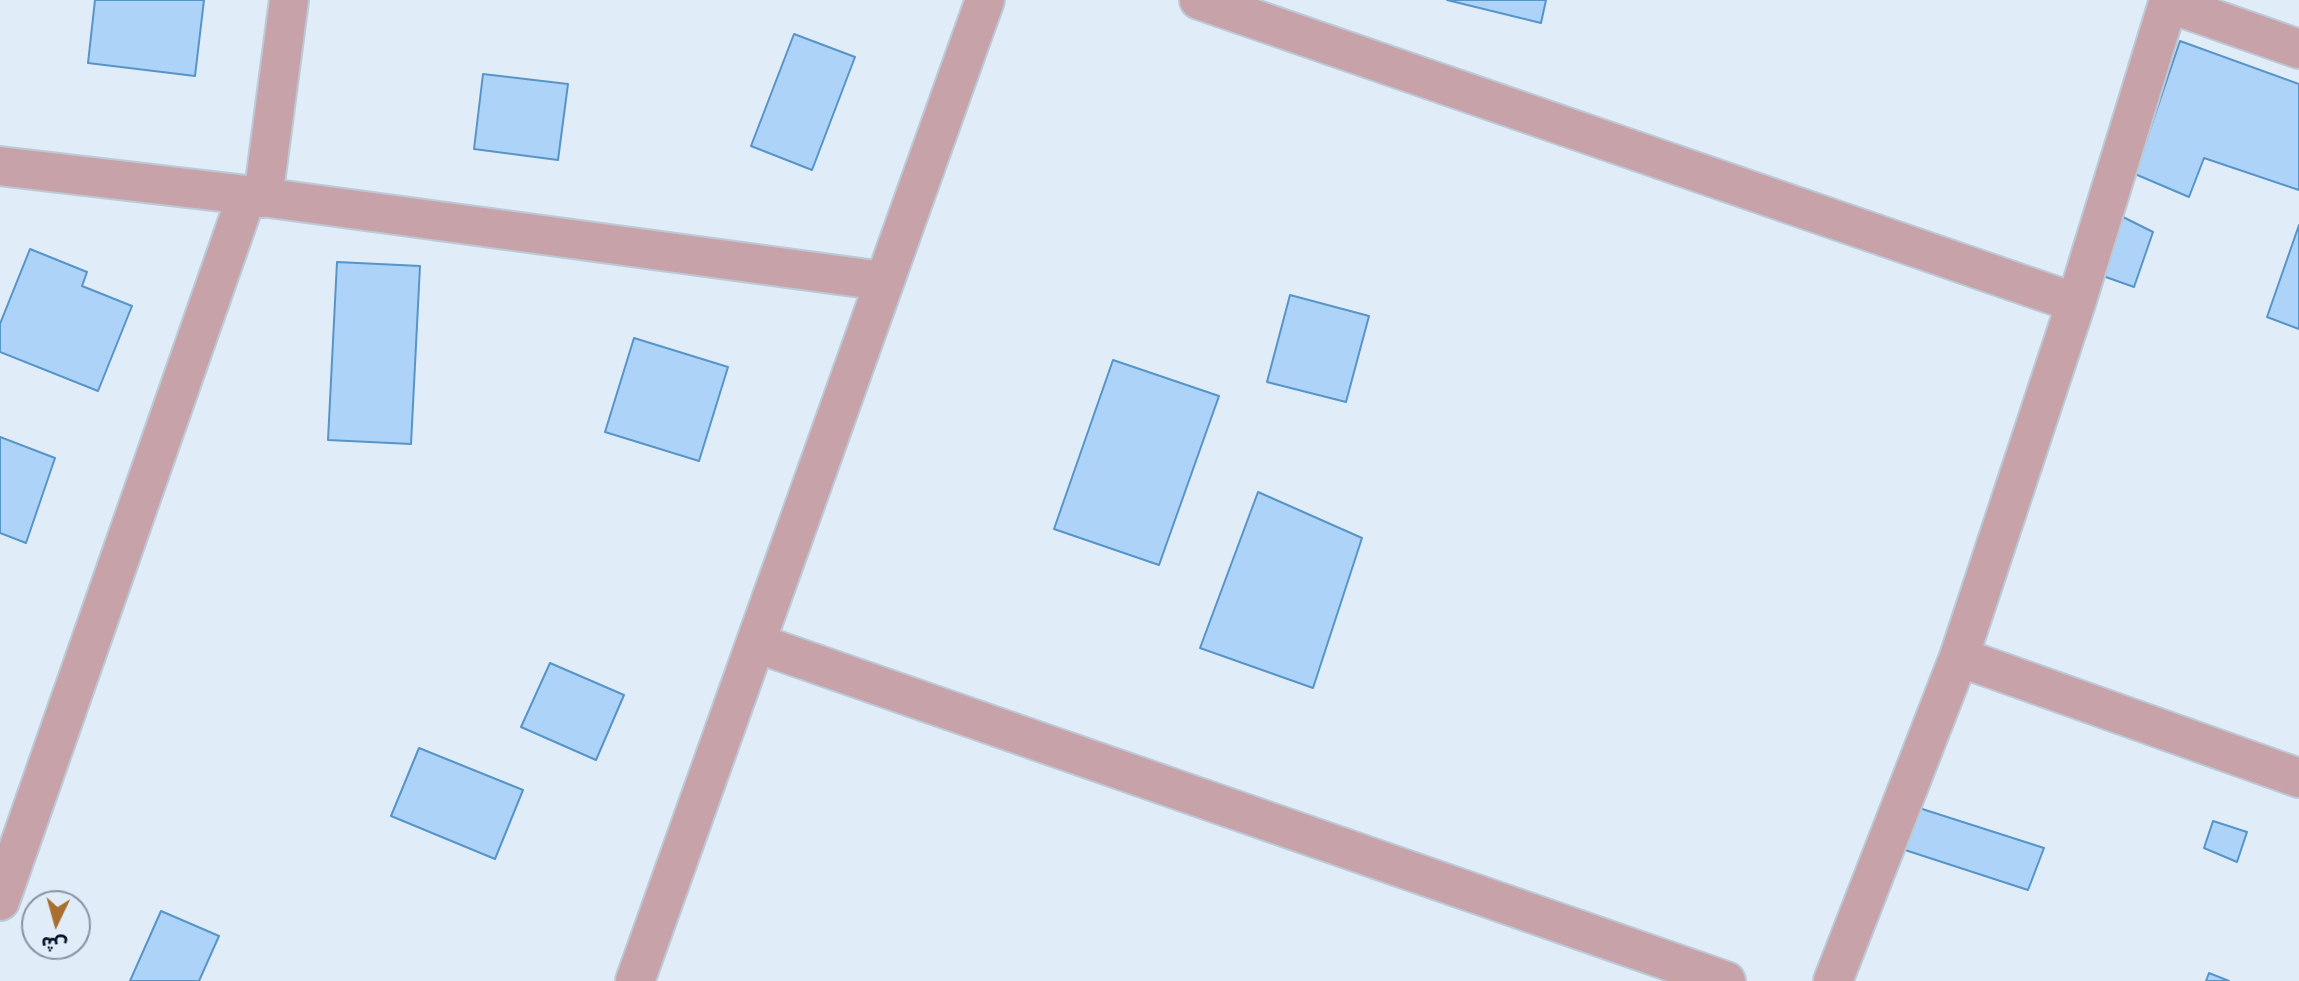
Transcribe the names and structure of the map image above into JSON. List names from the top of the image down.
{
  "north": "bottom"
}
